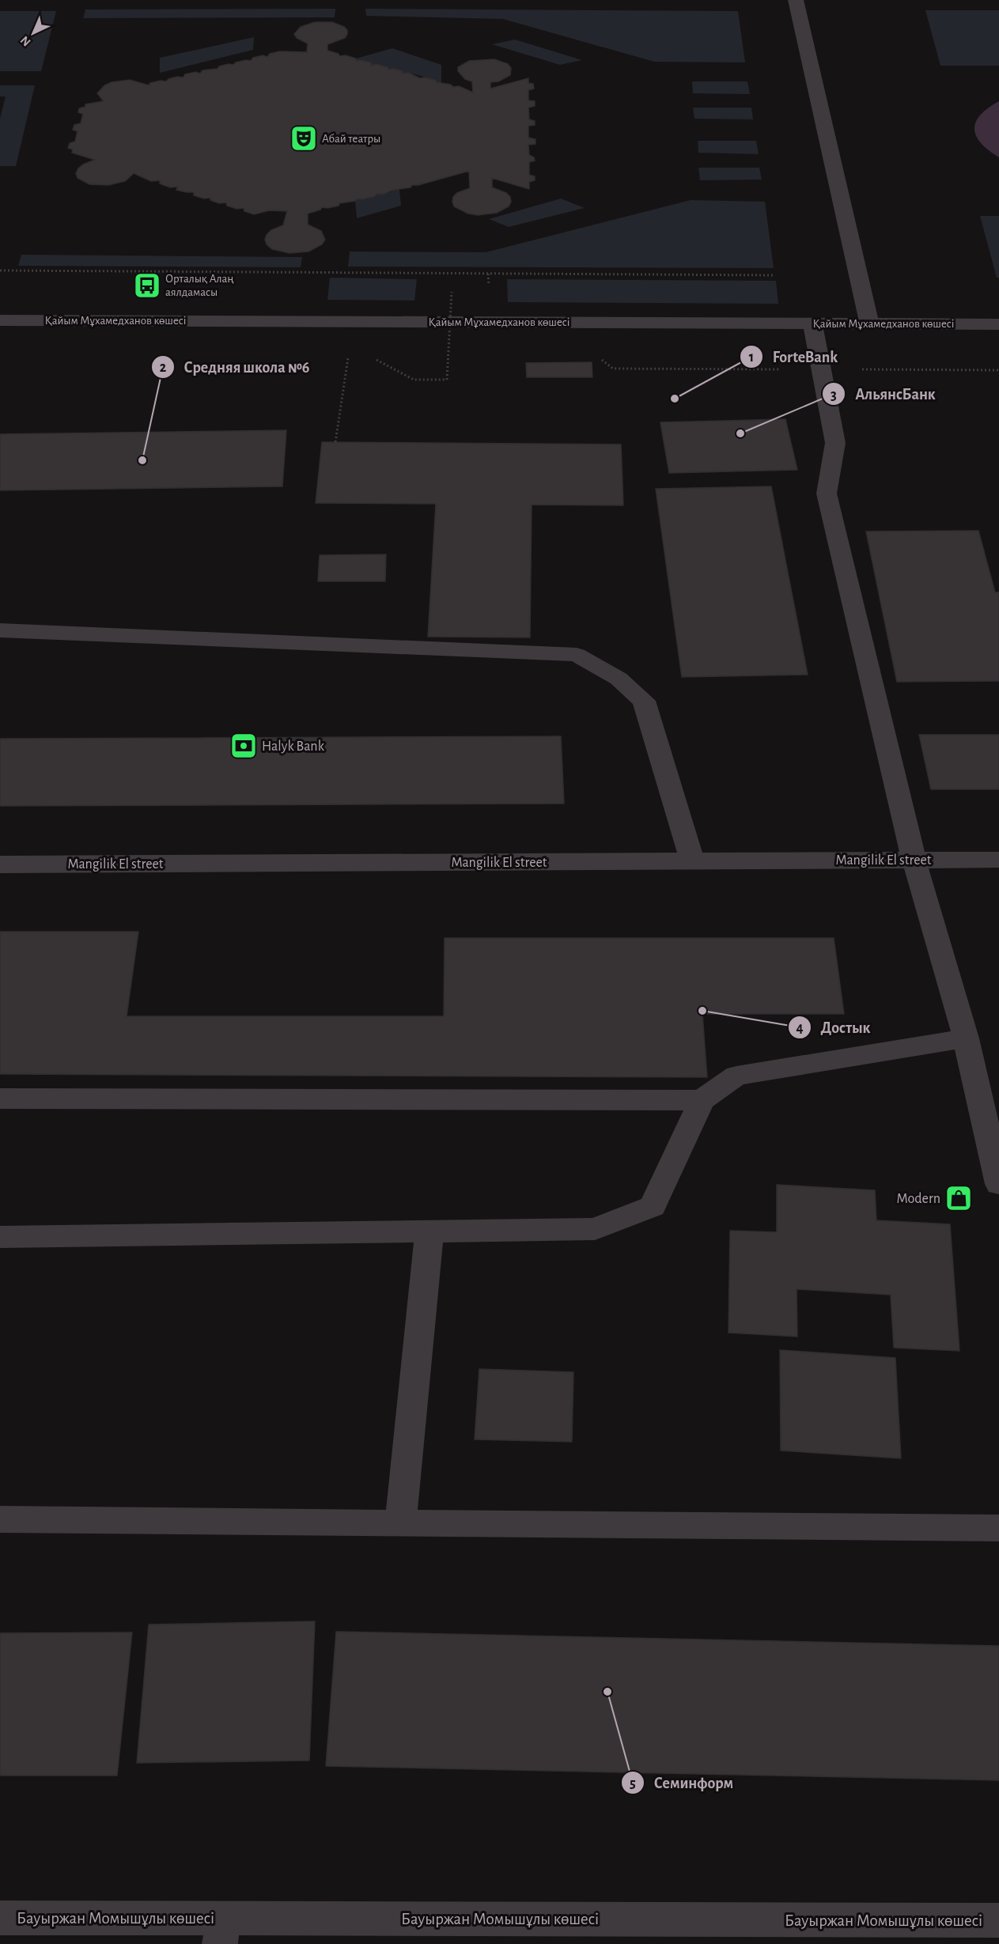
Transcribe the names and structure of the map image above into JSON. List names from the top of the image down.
{
  "streets": {
    "street": ["Қайым Мұхамедханов көшесі", "Mangilik El street", "Бауыржан Момышұлы көшесі"]
  },
  "places": {
    "theatre": ["Абай театры"],
    "bus stop": ["Орталық Алаң аялдамасы"],
    "other": [
      "ForteBank",
      "АльянсБанк",
      "Средняя школа №6",
      "Достык",
      "Семинформ"
    ],
    "bank": ["Halyk Bank"],
    "shop": ["Modern"]
  },
  "north": "bottom left"
}
